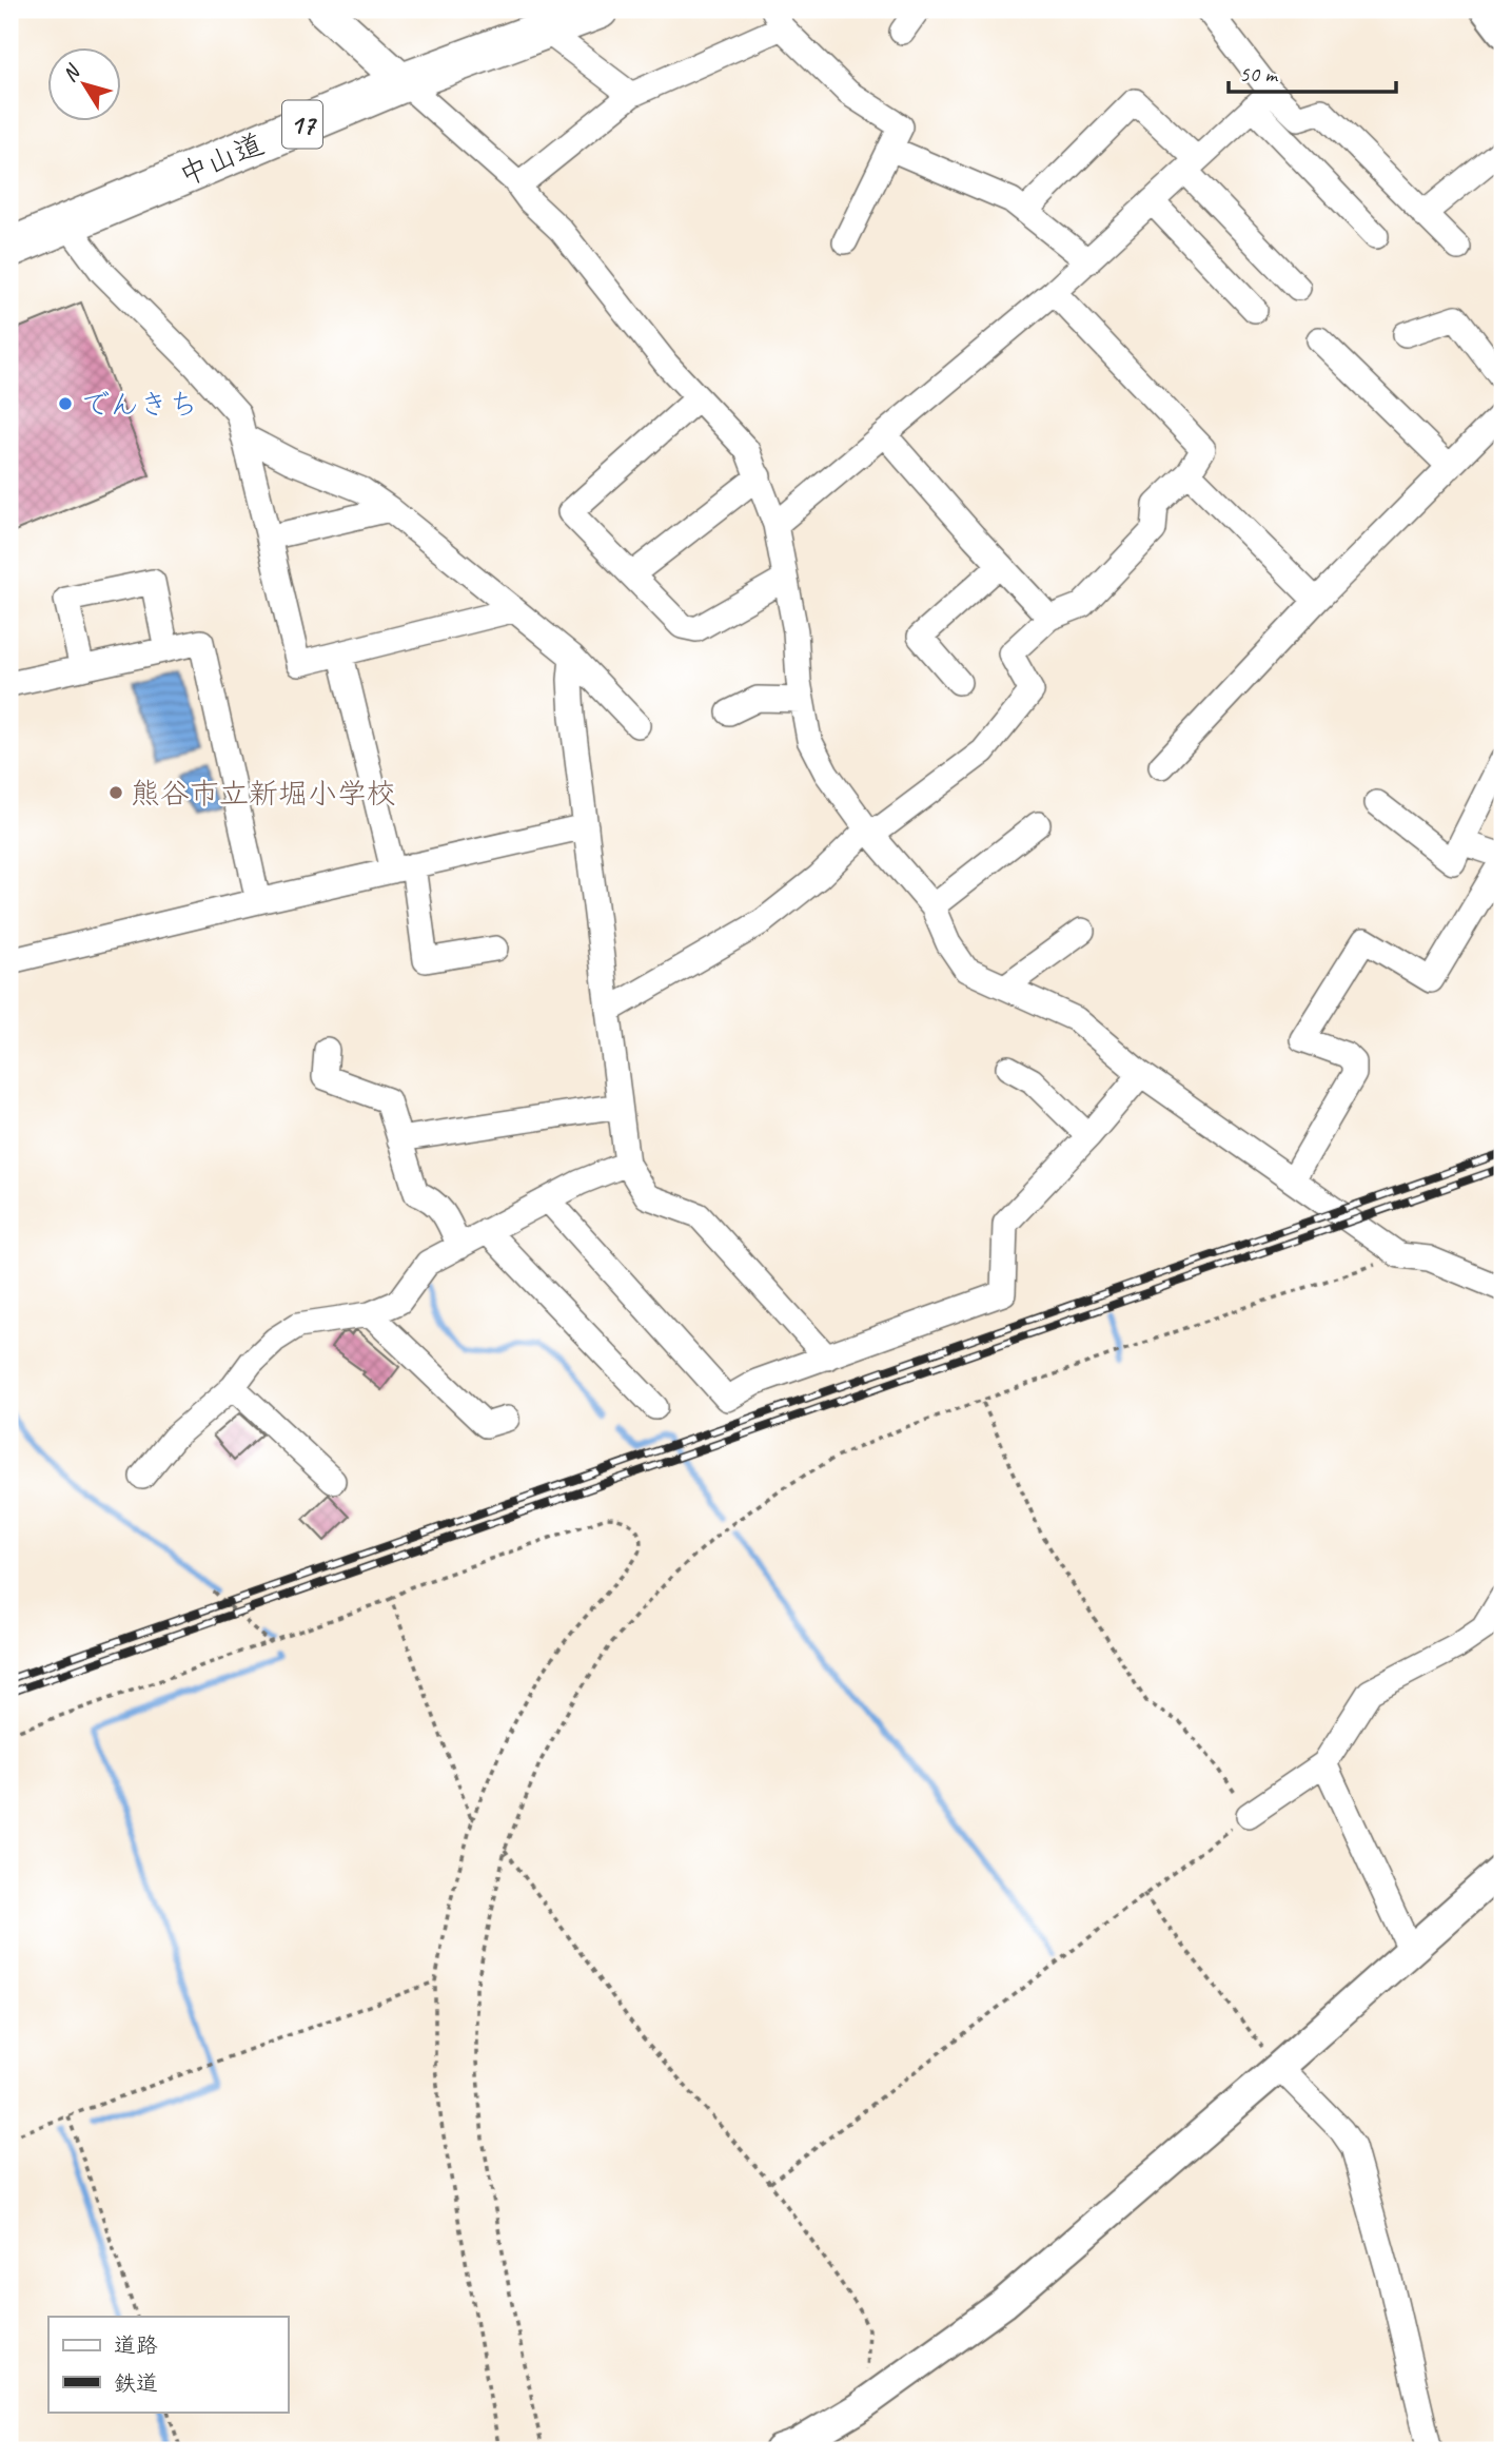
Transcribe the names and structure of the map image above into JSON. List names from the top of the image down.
{
  "streets": {
    "highway": ["17", "中山道"]
  },
  "places": ["でんきち", "熊谷市立新堀小学校"],
  "legend": ["道路", "鉄道"],
  "scale_bar": "50 m",
  "north": "top left"
}
